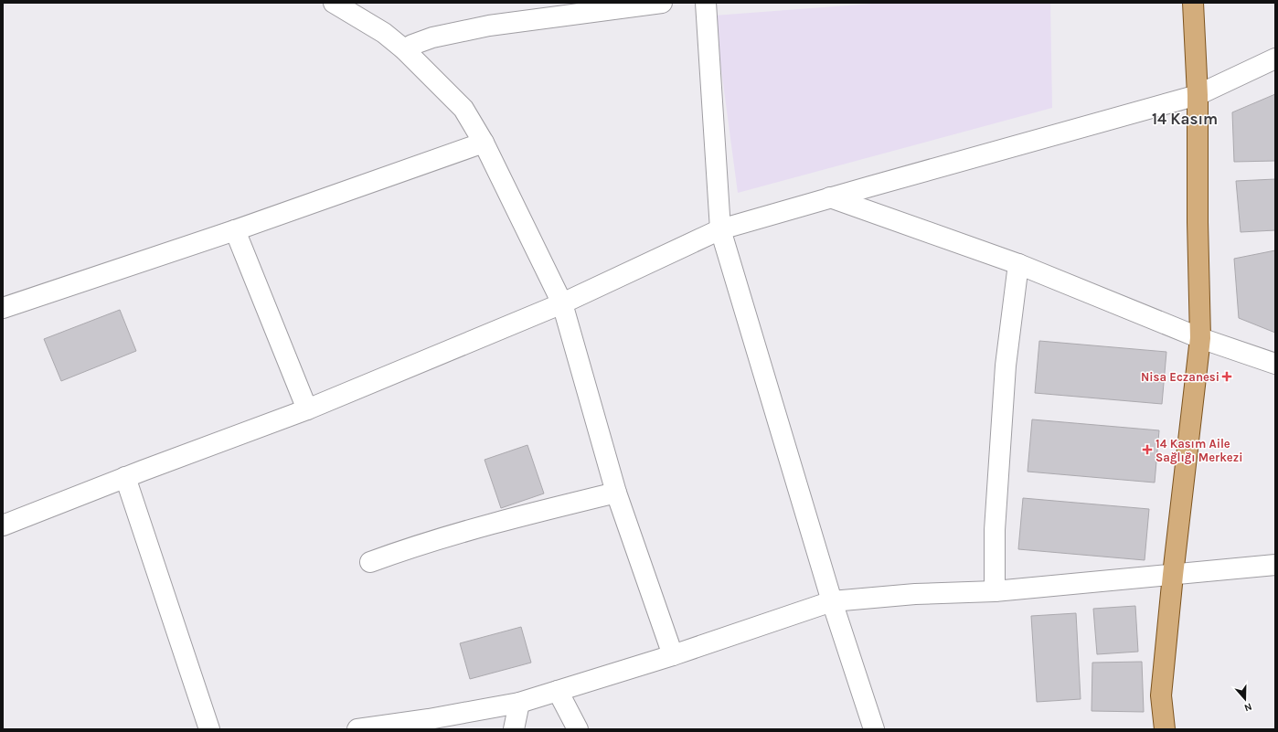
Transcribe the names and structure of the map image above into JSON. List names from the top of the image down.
{
  "districts": ["14 Kasım"],
  "places": {
    "health": ["Nisa Eczanesi", "14 Kasım Aile Sağlığı Merkezi"]
  },
  "north": "bottom"
}
